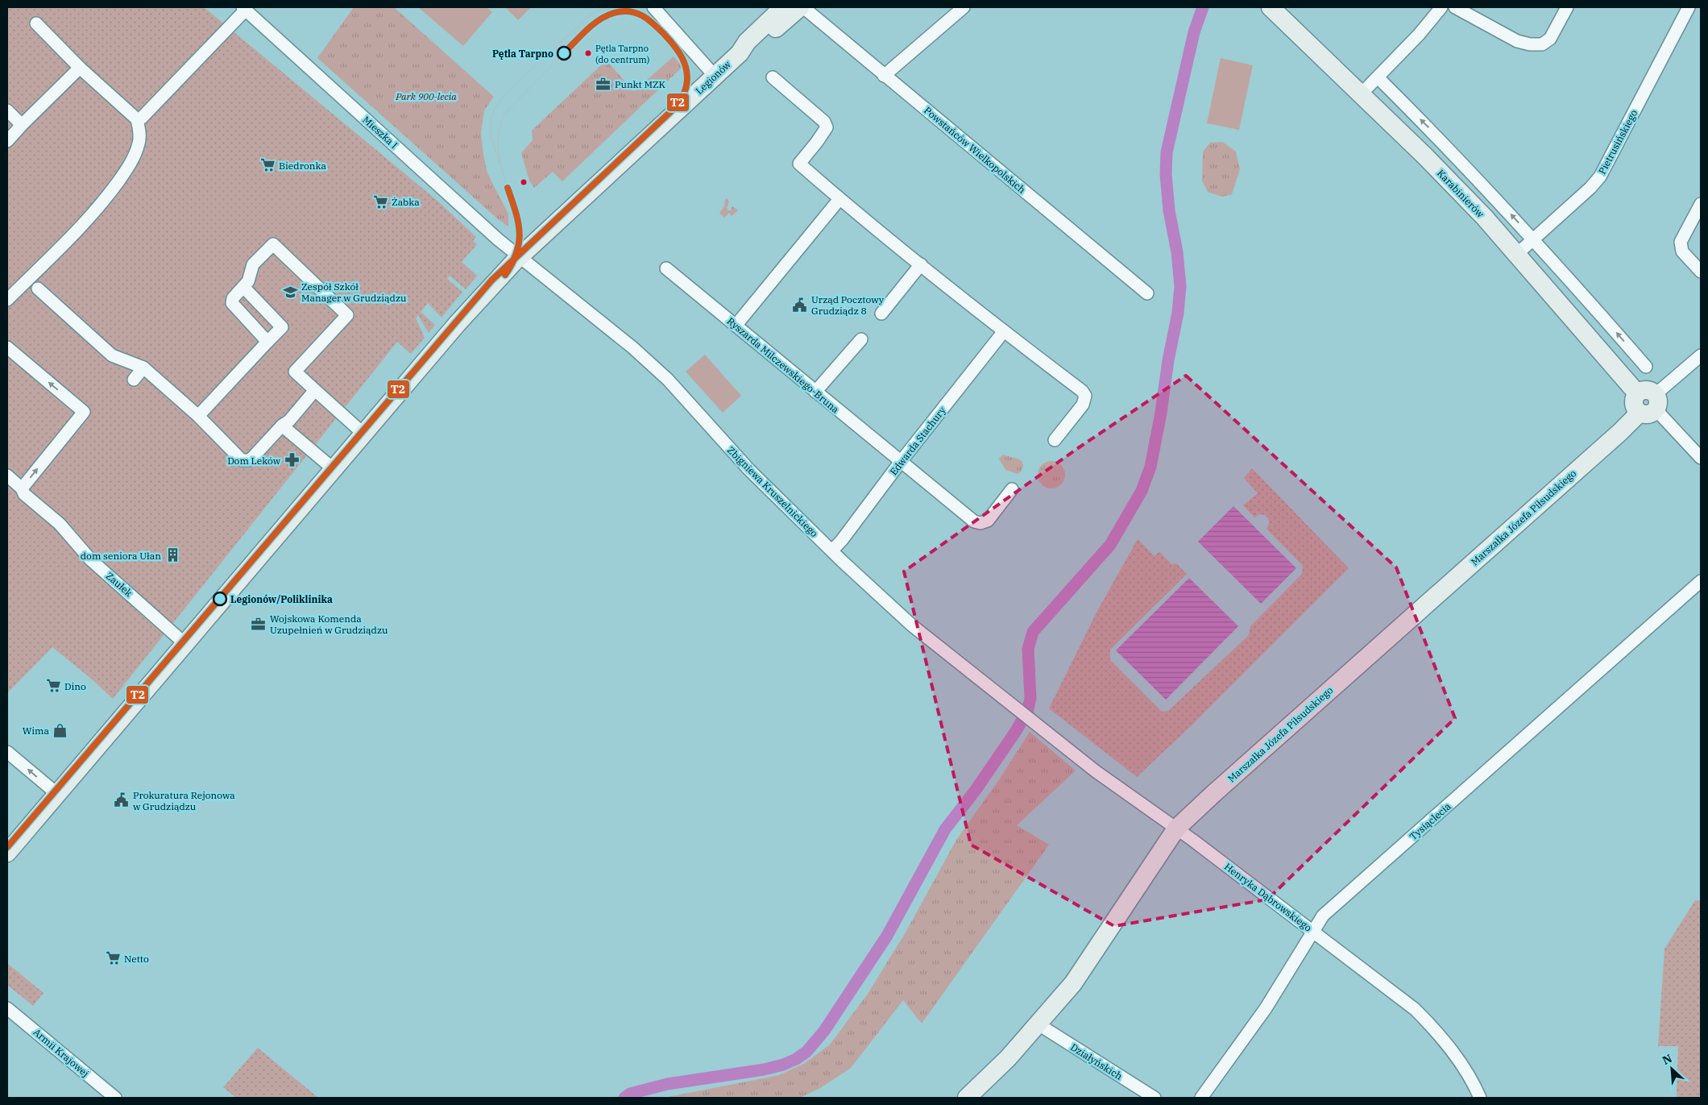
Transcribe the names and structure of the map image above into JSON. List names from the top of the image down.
{
  "streets": {
    "main road": ["Legionów", "Karabinierów", "Marszałka Józefa Piłsudskiego"],
    "street": [
      "Mieszka I",
      "Pietrusińskiego",
      "Powstańców Wielkopolskich",
      "Ryszarda Milczewskiego-Bruna",
      "Edwarda Stachury",
      "Zbigniewa Kruszelnickiego",
      "Zaułek",
      "Tysiąclecia",
      "Henryka Dąbrowskiego",
      "Armii Krajowej",
      "Działyńskich"
    ]
  },
  "crossings": [
    ["Legionów", "Mieszka I"],
    ["Legionów", "Powstańców Wielkopolskich"],
    ["Legionów", "Zbigniewa Kruszelnickiego"],
    ["Legionów", "Zaułek"],
    ["Mieszka I", "Zbigniewa Kruszelnickiego"],
    ["Pietrusińskiego", "Karabinierów"],
    ["Karabinierów", "Marszałka Józefa Piłsudskiego"],
    ["Ryszarda Milczewskiego-Bruna", "Edwarda Stachury"],
    ["Edwarda Stachury", "Zbigniewa Kruszelnickiego"],
    ["Zbigniewa Kruszelnickiego", "Henryka Dąbrowskiego"],
    ["Marszałka Józefa Piłsudskiego", "Henryka Dąbrowskiego"],
    ["Marszałka Józefa Piłsudskiego", "Działyńskich"],
    ["Tysiąclecia", "Henryka Dąbrowskiego"]
  ],
  "parks": ["Park 900-lecia"],
  "places": {
    "other": ["Pętla Tarpno", "Pętla Tarpno (do centrum)", "Legionów/Poliklinika"],
    "office": ["Punkt MZK", "Wojskowa Komenda Uzupełnień w Grudziądzu"],
    "supermarket": [
      "Biedronka",
      "Żabka",
      "Dino",
      "Netto"
    ],
    "school or university": ["Zespół Szkół Manager w Grudziądzu"],
    "public building": ["Urząd Pocztowy Grudziądz 8", "Prokuratura Rejonowa w Grudziądzu"],
    "pharmacy": ["Dom Leków"],
    "building": ["dom seniora Ułan"],
    "shop": ["Wima"]
  },
  "lines": ["transit line T2"],
  "north": "top left"
}
